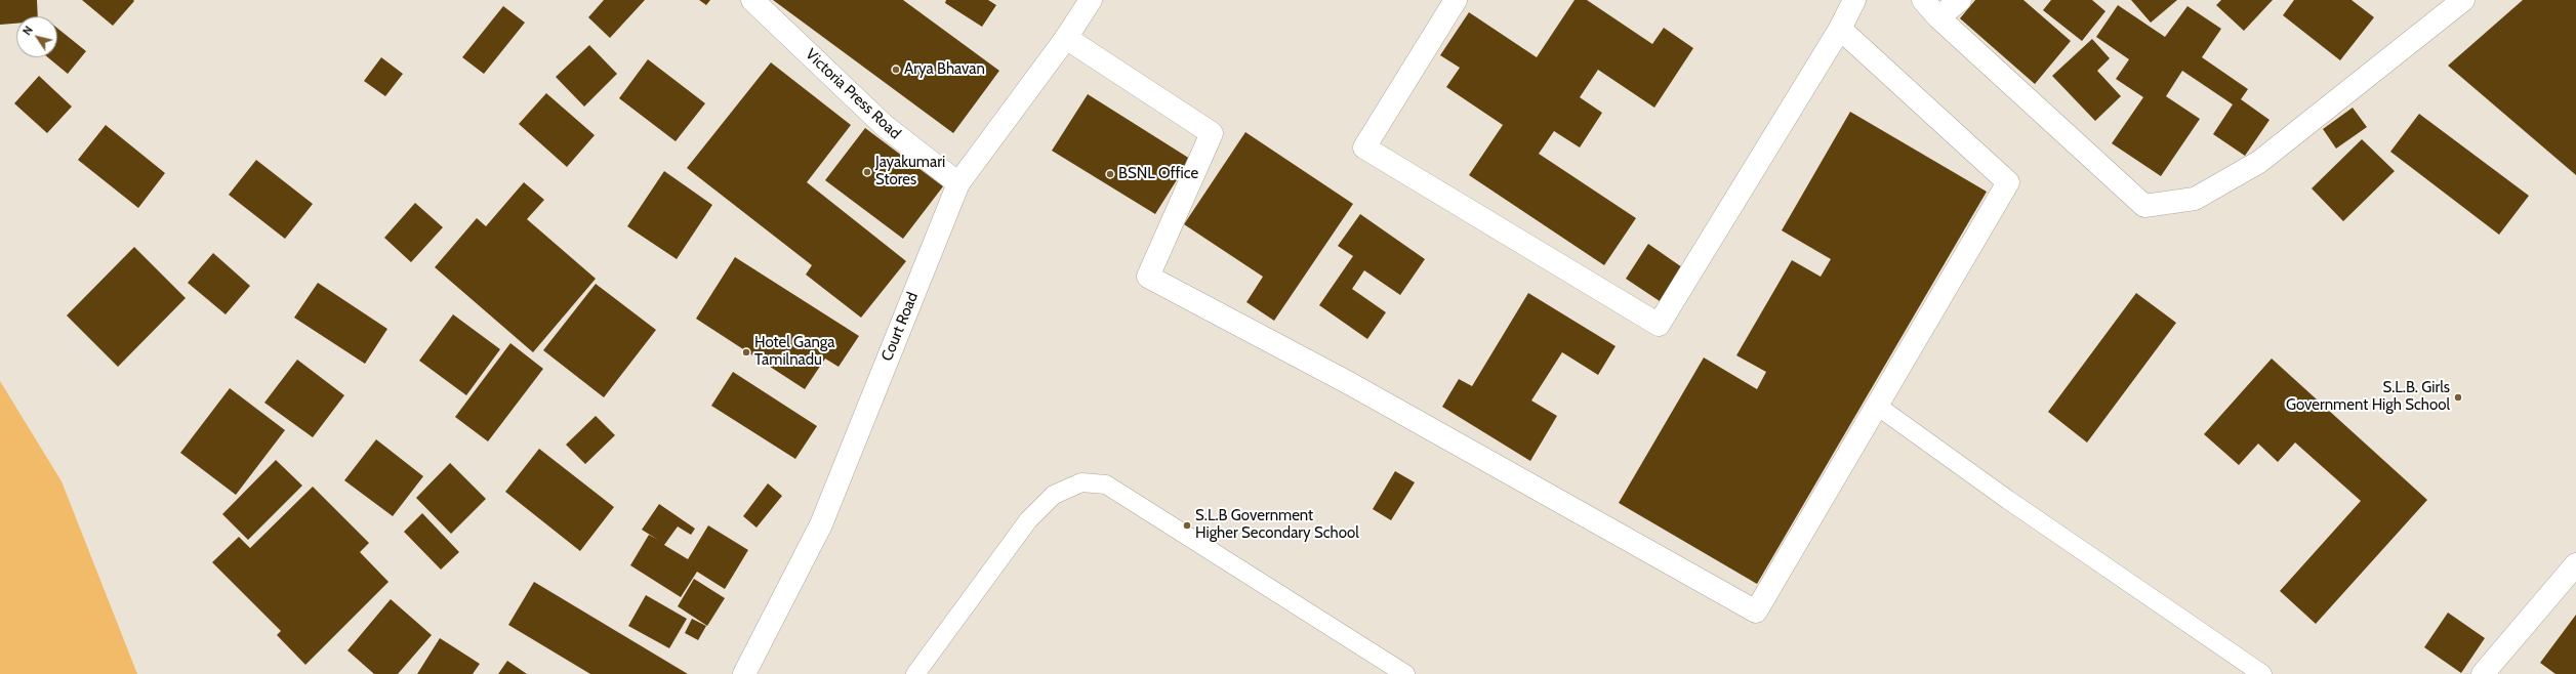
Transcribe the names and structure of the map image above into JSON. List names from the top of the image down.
{
  "streets": {
    "street": ["Victoria Press Road", "Court Road"]
  },
  "crossings": [
    ["Victoria Press Road", "Court Road"]
  ],
  "places": [
    "Arya Bhavan",
    "Jayakumari Stores",
    "BSNL Office",
    "Hotel Ganga Tamilnadu",
    "S.L.B. Girls Government High School",
    "S.L.B Government Higher Secondary School"
  ],
  "north": "top left"
}
